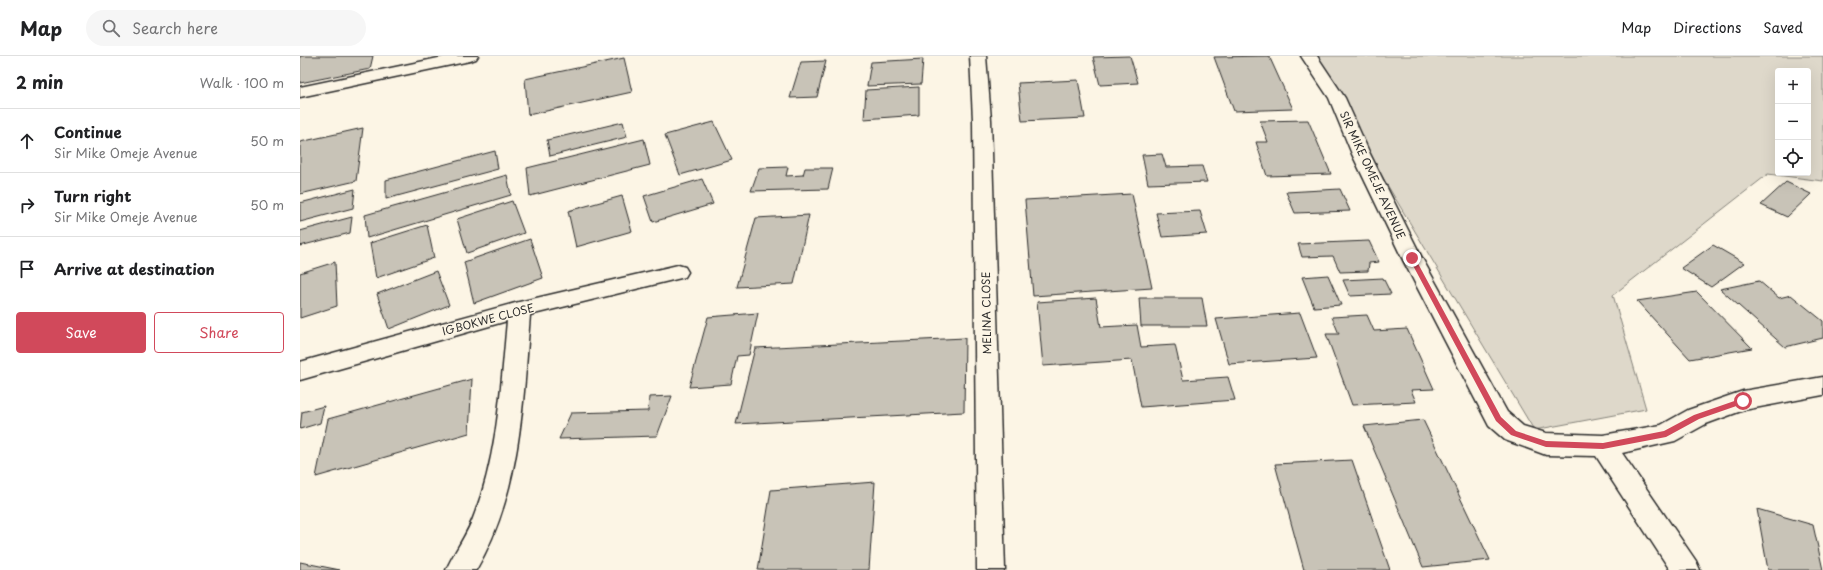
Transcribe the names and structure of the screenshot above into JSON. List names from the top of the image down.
{
  "streets": {
    "street": ["SIR MIKE OMEJE AVENUE", "MELINA CLOSE", "IGBOKWE CLOSE"]
  },
  "page": {
    "header": "Map",
    "search": "Search here",
    "nav": ["Map", "Directions", "Saved"],
    "heading": ["2 min", "Walk · 100 m"],
    "map_buttons": ["+", "−"],
    "list": [
      ["Continue", "Sir Mike Omeje Avenue", "50 m"],
      ["Turn right", "Sir Mike Omeje Avenue", "50 m"],
      "Arrive at destination"
    ],
    "buttons": ["Save", "Share"]
  }
}
